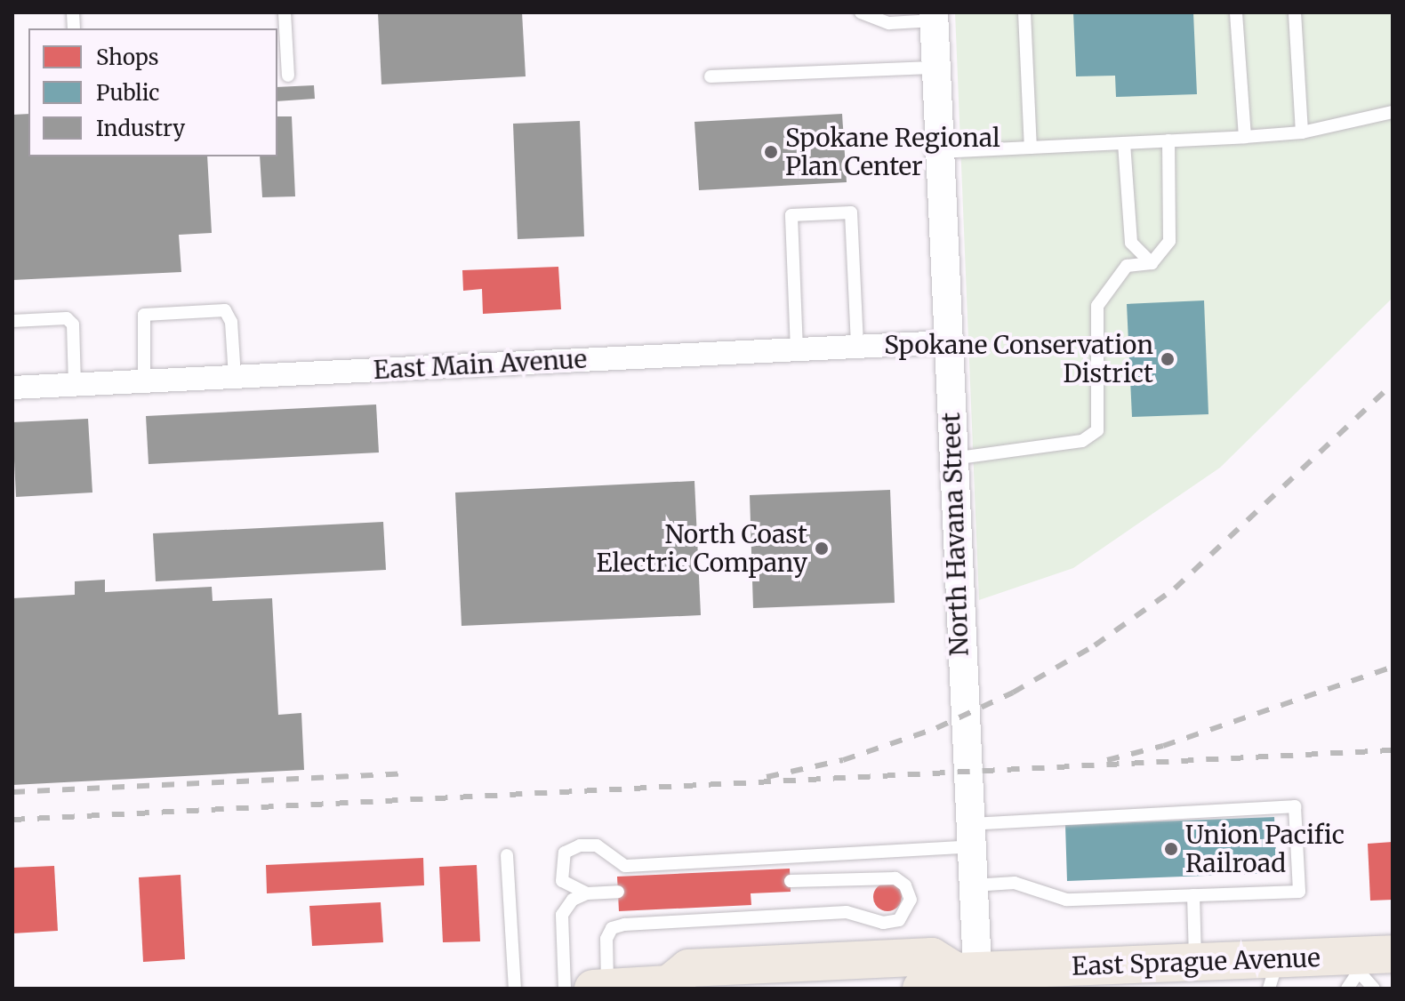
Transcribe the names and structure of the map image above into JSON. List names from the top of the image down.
{
  "streets": {
    "main road": ["East Sprague Avenue"],
    "street": ["East Main Avenue", "North Havana Street"]
  },
  "crossings": [
    ["East Main Avenue", "North Havana Street"],
    ["North Havana Street", "East Sprague Avenue"]
  ],
  "places": [
    "Spokane Regional Plan Center",
    "Spokane Conservation District",
    "North Coast Electric Company",
    "Union Pacific Railroad"
  ],
  "legend": ["Shops", "Public", "Industry"]
}
